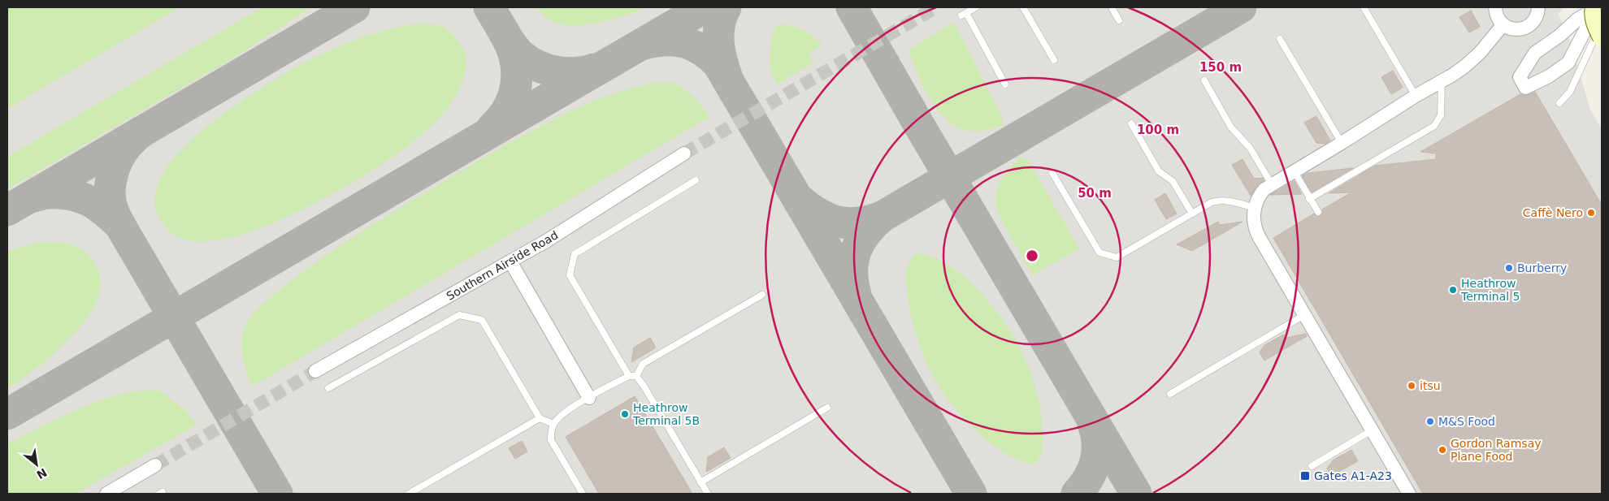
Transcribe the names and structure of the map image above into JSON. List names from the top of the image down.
{
  "streets": {
    "street": ["Southern Airside Road"]
  },
  "places": {
    "other": [
      "Caffè Nero",
      "Burberry",
      "Heathrow Terminal 5",
      "itsu",
      "Heathrow Terminal 5B",
      "M&S Food",
      "Gordon Ramsay Plane Food"
    ],
    "transit": ["Gates A1-A23"]
  },
  "north": "bottom right",
  "rings": ["150 m", "100 m", "50 m"]
}
